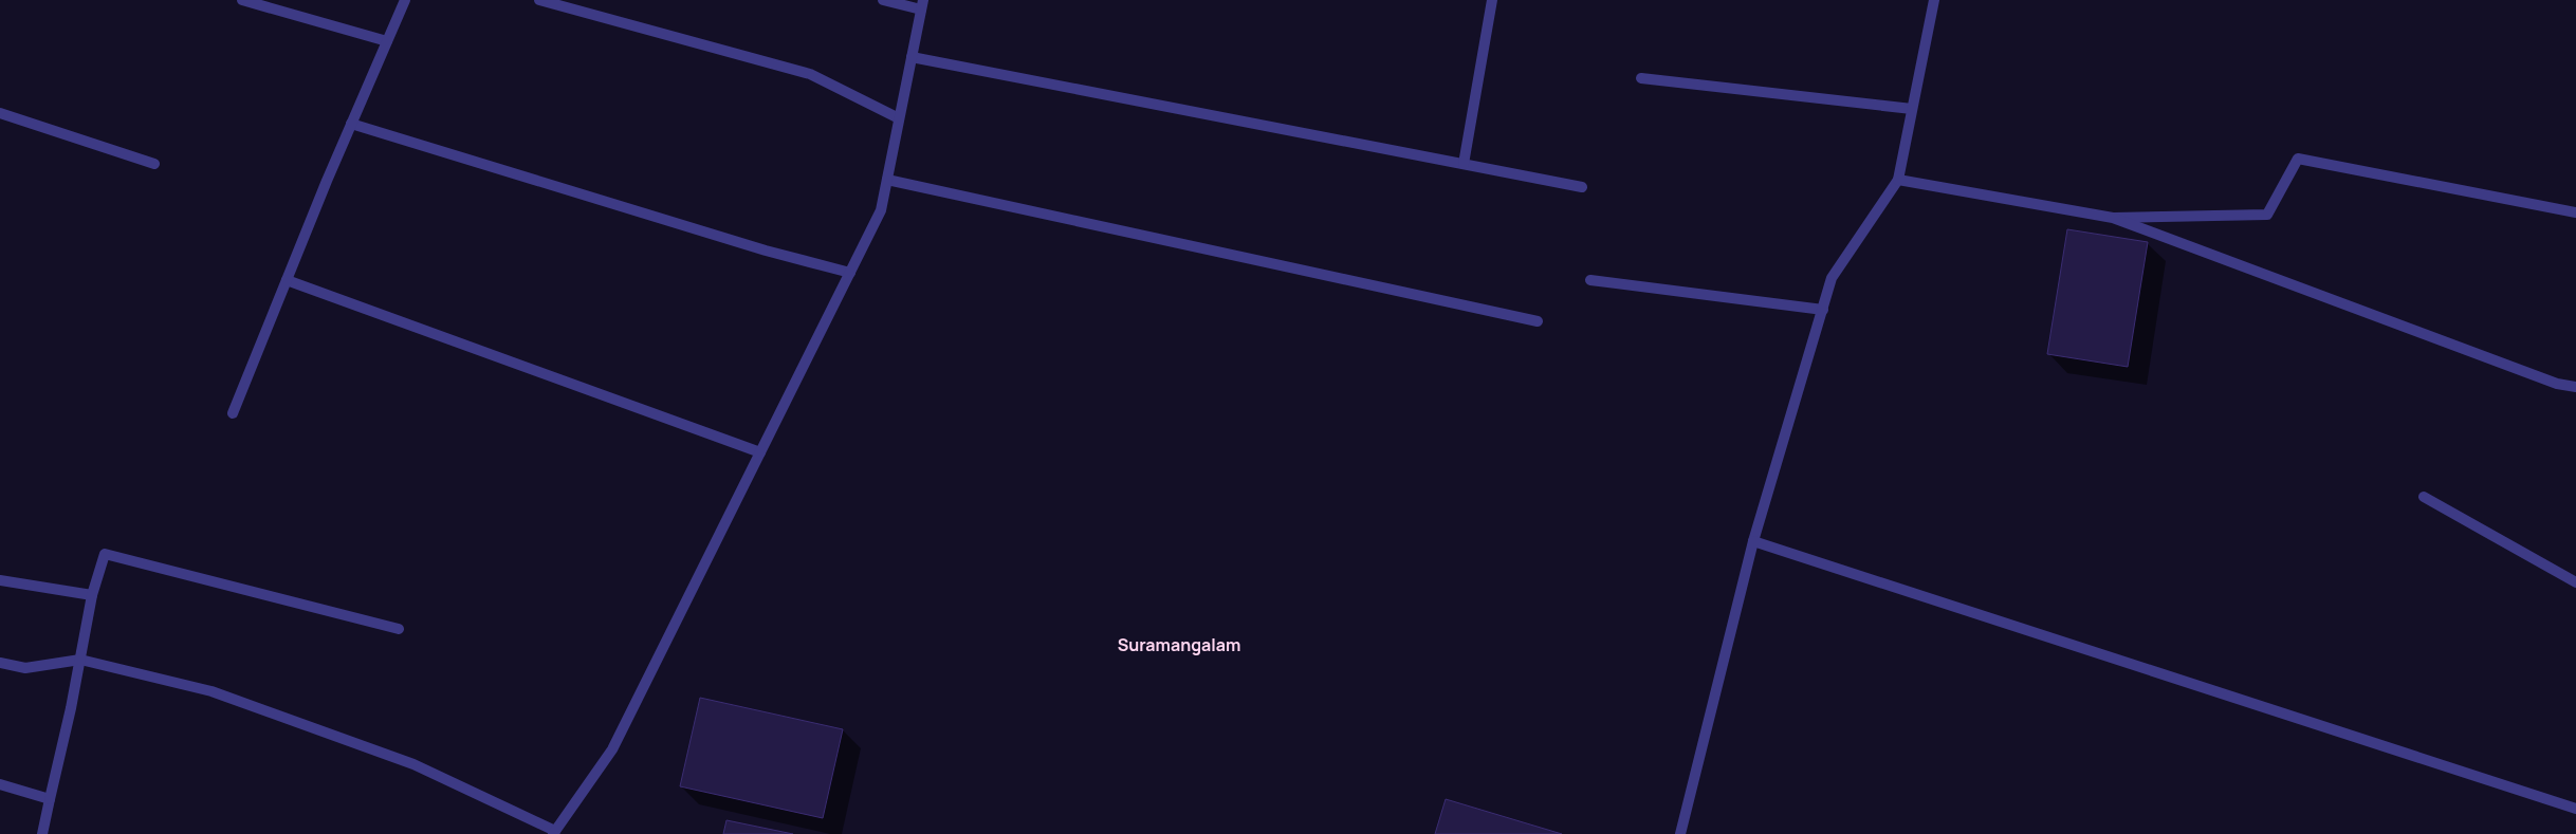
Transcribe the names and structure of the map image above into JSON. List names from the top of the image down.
{
  "districts": ["Suramangalam"]
}
